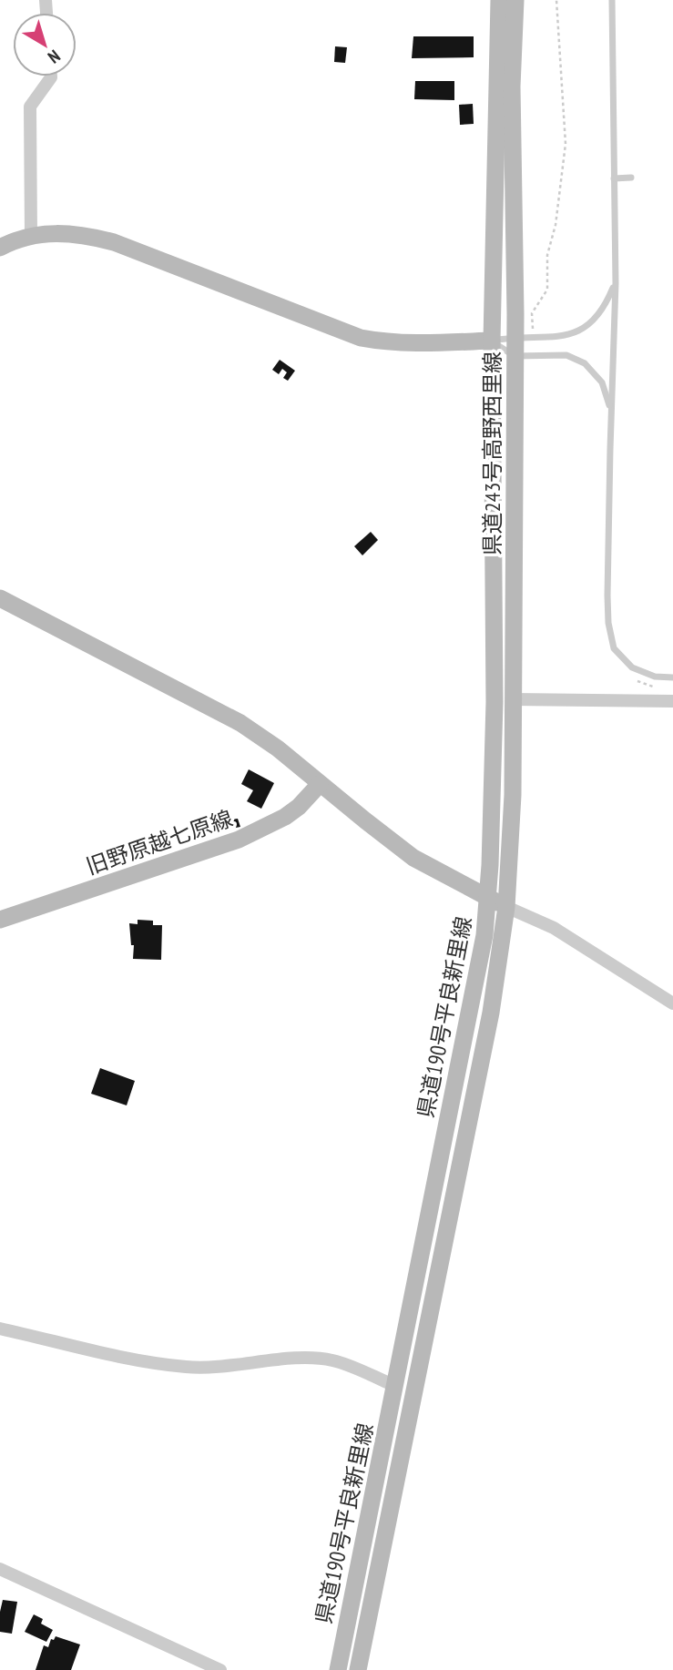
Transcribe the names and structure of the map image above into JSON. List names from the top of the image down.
{
  "streets": {
    "main road": ["県道243号高野西里線", "旧野原越七原線", "県道190号平良新里線"]
  },
  "crossings": [
    ["県道243号高野西里線", "県道190号平良新里線"],
    ["旧野原越七原線", "県道190号平良新里線"]
  ],
  "north": "bottom right"
}
